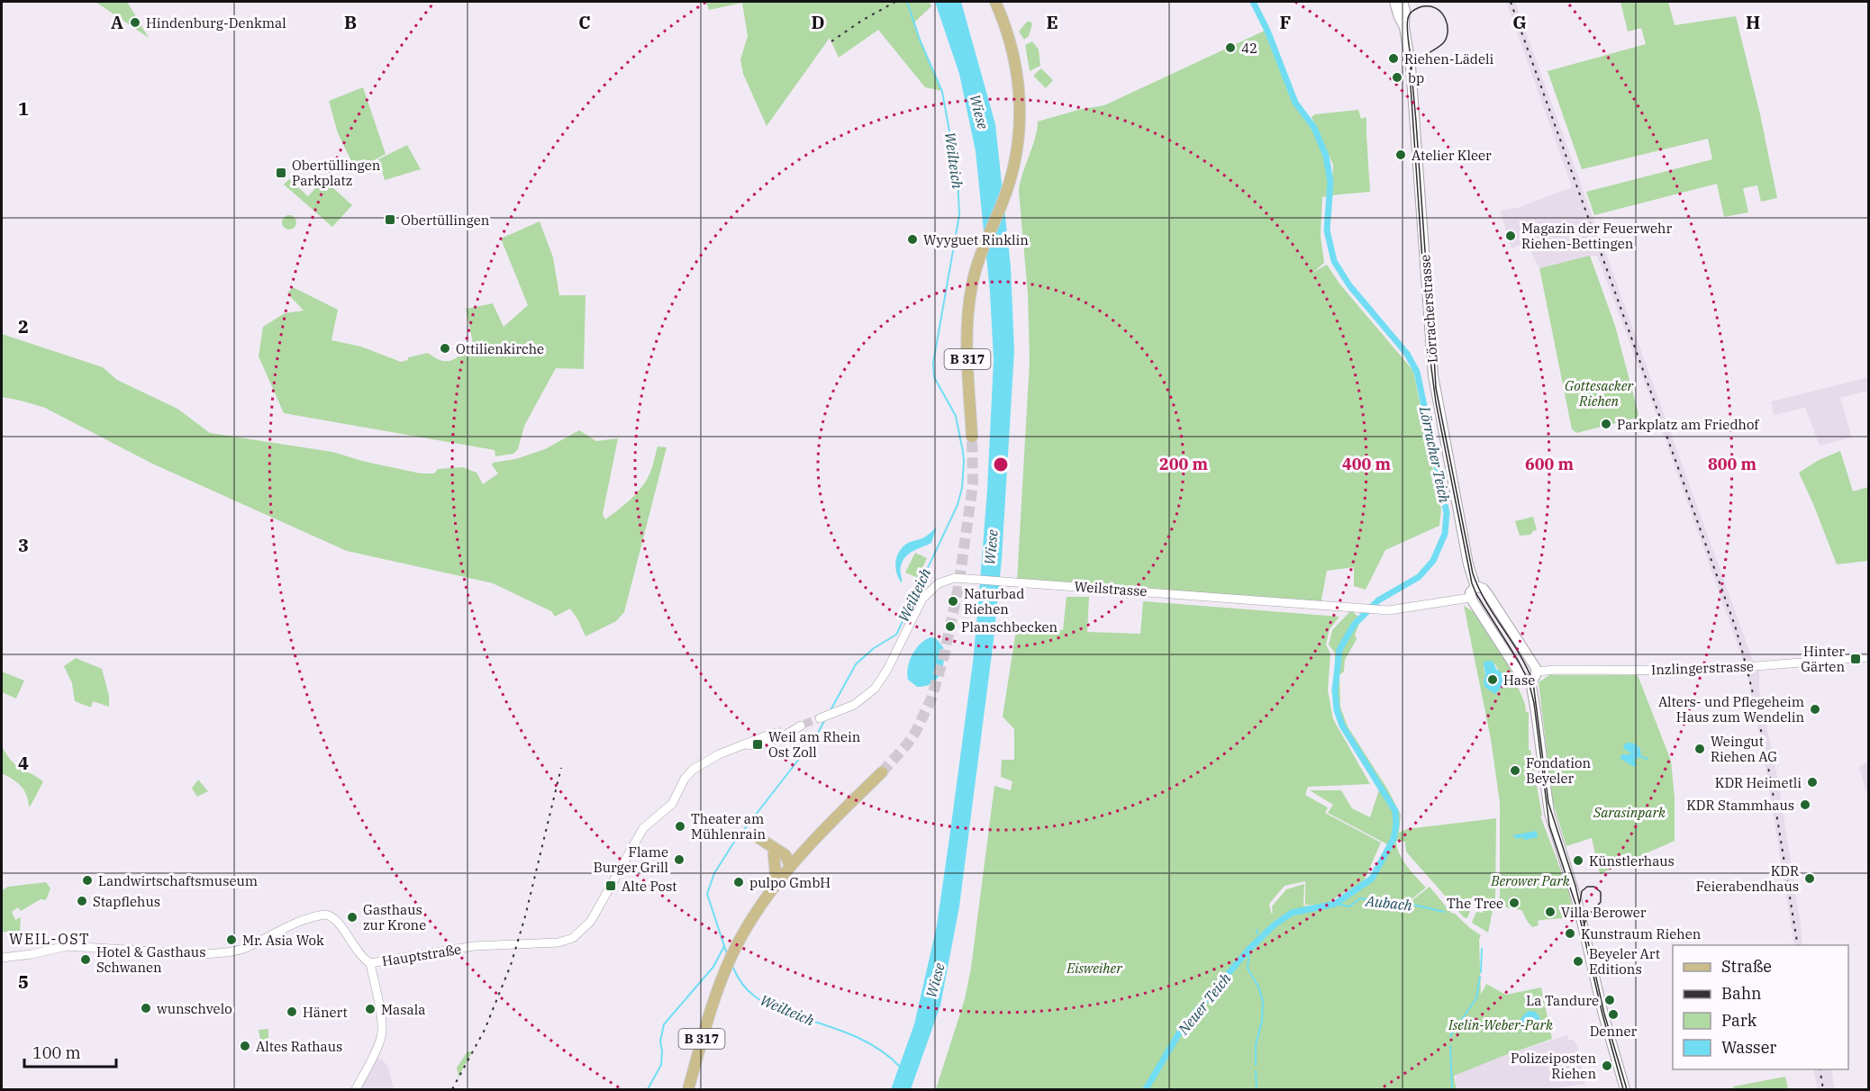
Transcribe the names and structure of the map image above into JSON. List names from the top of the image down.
{
  "streets": {
    "main road": ["Lörracherstrasse", "B 317"],
    "street": ["Weilstrasse", "Inzlingerstrasse", "Hauptstraße"]
  },
  "crossings": [
    ["Lörracherstrasse", "Inzlingerstrasse"]
  ],
  "districts": ["WEIL-OST"],
  "water": [
    "Wiese",
    "Weilteich",
    "Lörracher Teich",
    "Aubach",
    "Neuer Teich"
  ],
  "parks": [
    "Gottesacker Riehen",
    "Sarasinpark",
    "Berower Park",
    "Eisweiher",
    "Iselin-Weber-Park"
  ],
  "places": {
    "other": [
      "Hindenburg-Denkmal",
      "42",
      "Riehen-Lädeli",
      "bp",
      "Atelier Kleer",
      "Magazin der Feuerwehr Riehen-Bettingen",
      "Wyyguet Rinklin",
      "Ottilienkirche",
      "Parkplatz am Friedhof",
      "Naturbad Riehen",
      "Planschbecken",
      "Hase",
      "Alters- und Pflegeheim Haus zum Wendelin",
      "Weingut Riehen AG",
      "Fondation Beyeler",
      "KDR Heimetli",
      "KDR Stammhaus",
      "Theater am Mühlenrain",
      "Flame Burger Grill",
      "Künstlerhaus",
      "KDR Feierabendhaus",
      "Landwirtschaftsmuseum",
      "pulpo GmbH",
      "Stapflehus",
      "The Tree",
      "Villa Berower",
      "Gasthaus zur Krone",
      "Kunstraum Riehen",
      "Mr. Asia Wok",
      "Hotel & Gasthaus Schwanen",
      "Beyeler Art Editions",
      "La Tandure",
      "wunschvelo",
      "Masala",
      "Hänert",
      "Denner",
      "Altes Rathaus",
      "Polizeiposten Riehen"
    ],
    "transit": [
      "Obertüllingen Parkplatz",
      "Obertüllingen",
      "Hinter Gärten",
      "Weil am Rhein Ost Zoll",
      "Alte Post"
    ]
  },
  "legend": [
    "Straße",
    "Bahn",
    "Park",
    "Wasser"
  ],
  "scale_bar": "100 m",
  "grid": {
    "columns": [
      "A",
      "B",
      "C",
      "D",
      "E",
      "F",
      "G",
      "H"
    ],
    "rows": [
      "1",
      "2",
      "3",
      "4",
      "5"
    ]
  },
  "rings": [
    "200 m",
    "400 m",
    "600 m",
    "800 m"
  ]
}
